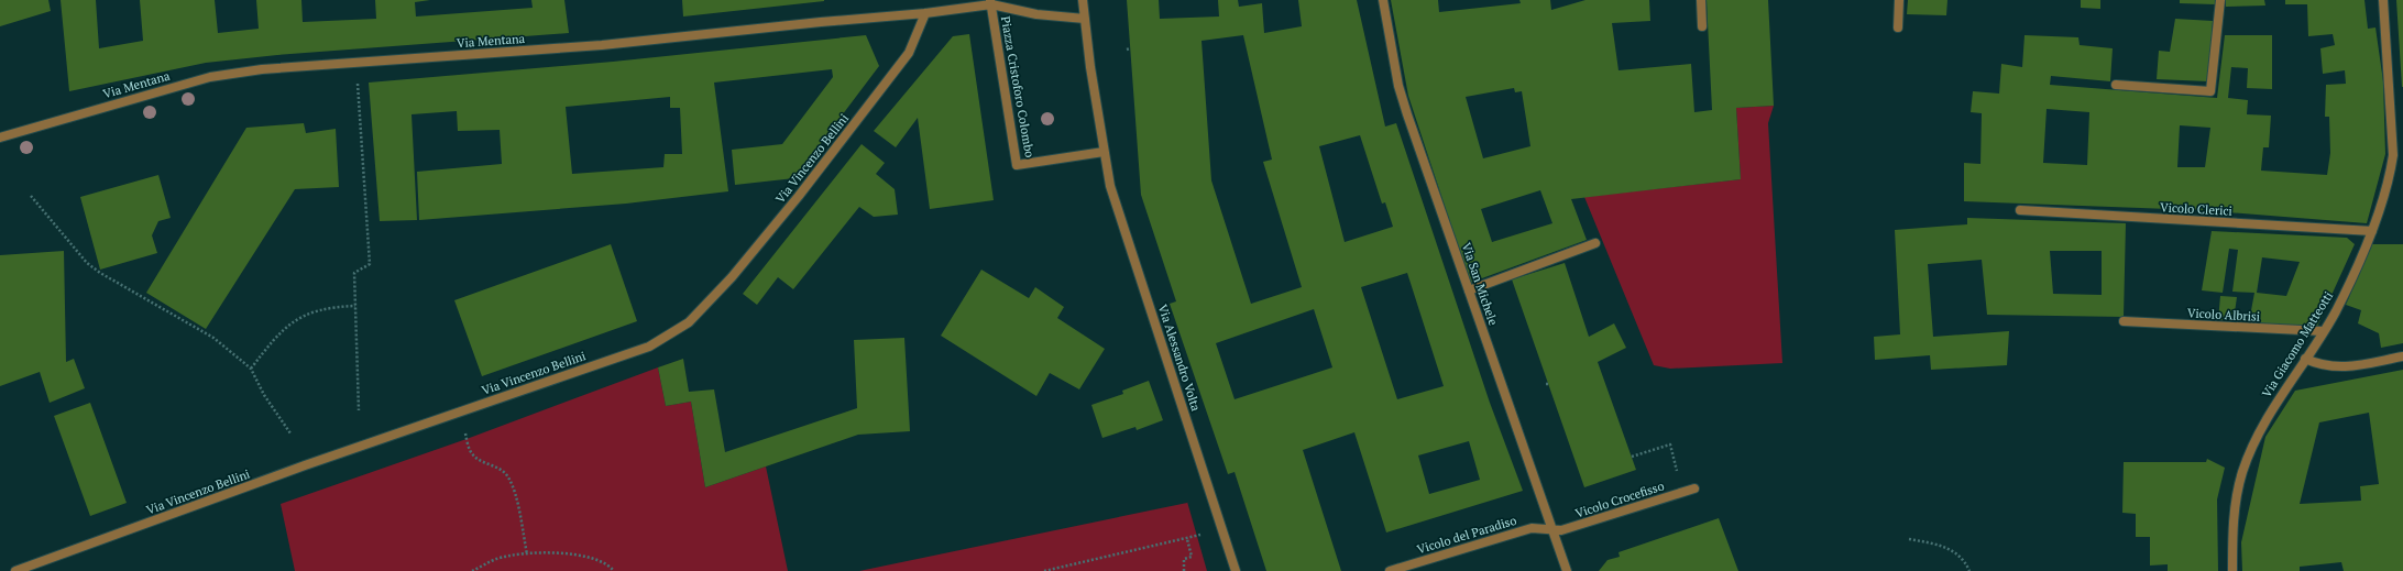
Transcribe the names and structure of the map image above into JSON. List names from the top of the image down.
{
  "streets": {
    "street": [
      "Via Mentana",
      "Piazza Cristoforo Colombo",
      "Via Vincenzo Bellini",
      "Vicolo Clerici",
      "Via San Michele",
      "Vicolo Albrisi",
      "Via Giacomo Matteotti",
      "Via Alessandro Volta",
      "Vicolo Crocefisso",
      "Vicolo del Paradiso"
    ]
  },
  "crossings": [
    ["Via Mentana", "Piazza Cristoforo Colombo"],
    ["Via Mentana", "Via Vincenzo Bellini"],
    ["Piazza Cristoforo Colombo", "Via Alessandro Volta"],
    ["Vicolo Clerici", "Via Giacomo Matteotti"],
    ["Via San Michele", "Vicolo Crocefisso"],
    ["Via San Michele", "Vicolo del Paradiso"],
    ["Vicolo Albrisi", "Via Giacomo Matteotti"],
    ["Vicolo Crocefisso", "Vicolo del Paradiso"]
  ]
}
